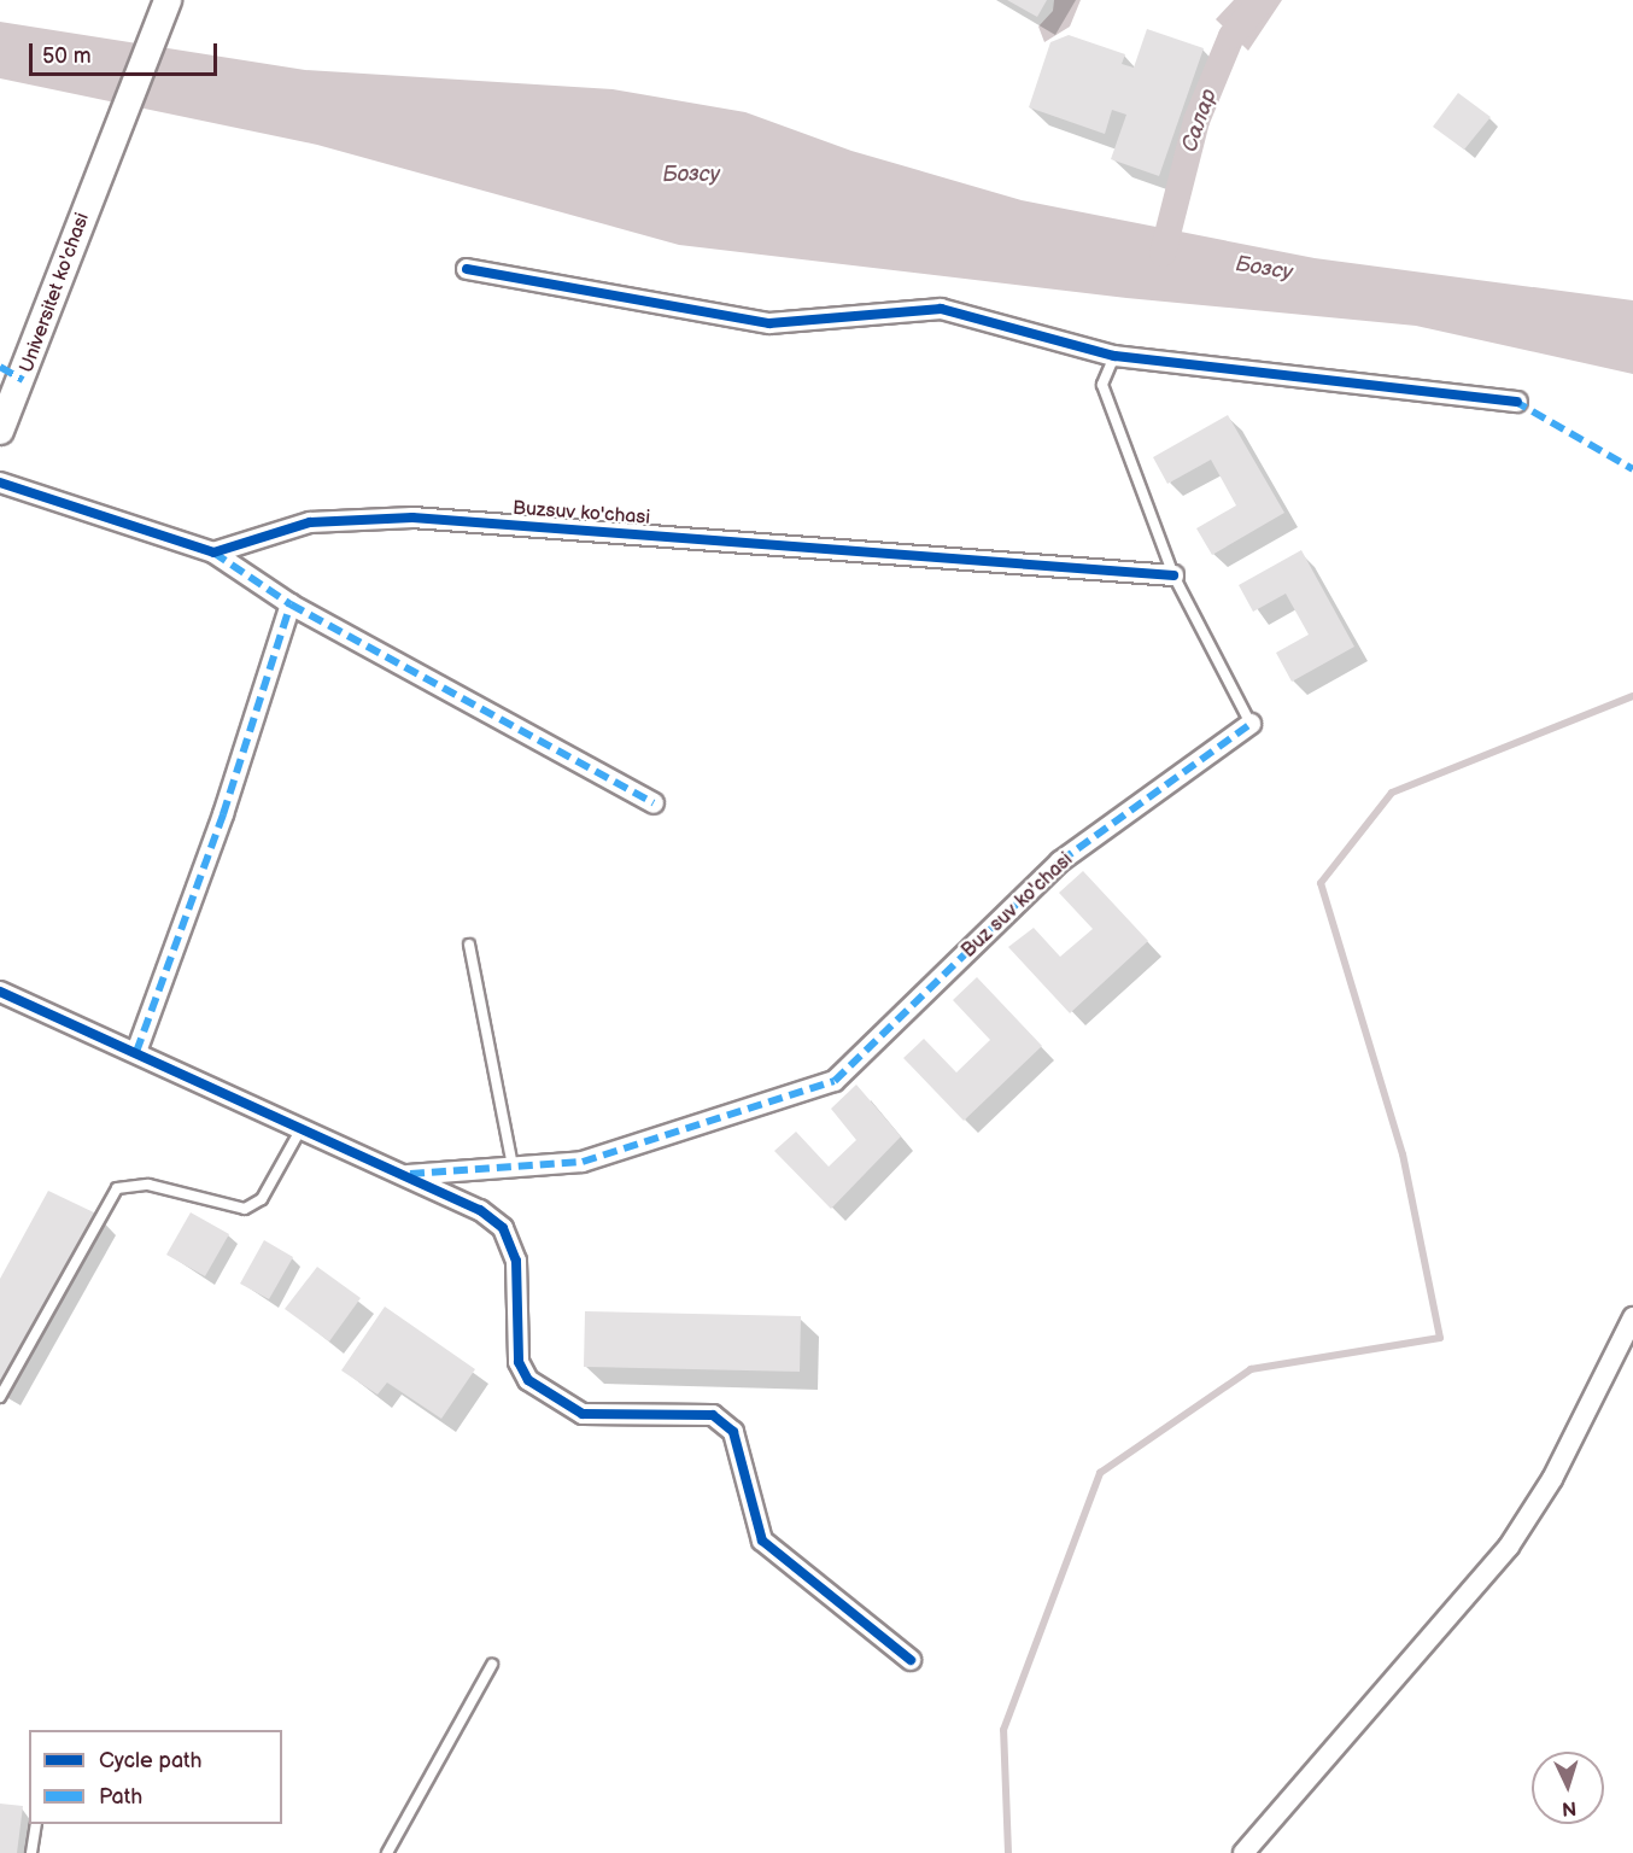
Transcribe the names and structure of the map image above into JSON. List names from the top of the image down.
{
  "streets": {
    "main road": ["Universitet ko'chasi"],
    "street": ["Buzsuv ko'chasi", "Buz suv ko'chasi"]
  },
  "crossings": [
    ["Buzsuv ko'chasi", "Buz suv ko'chasi"]
  ],
  "water": ["Салар", "Бозсу"],
  "legend": ["Cycle path", "Path"],
  "scale_bar": "50 m",
  "north": "bottom"
}
